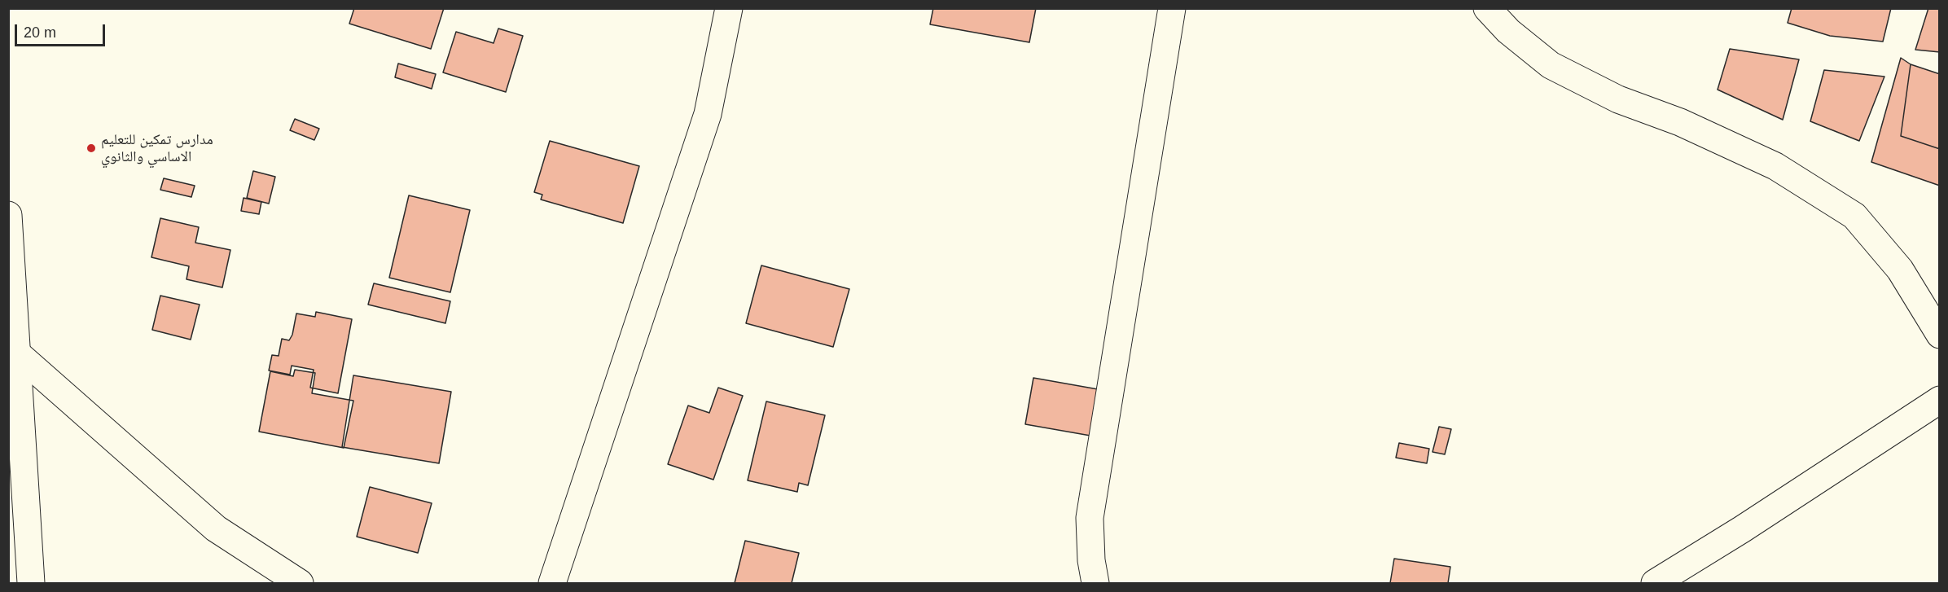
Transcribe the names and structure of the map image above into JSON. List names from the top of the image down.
{
  "places": ["مدارس تمكين للتعليم الاساسي والثانوي"],
  "scale_bar": "20 m"
}
